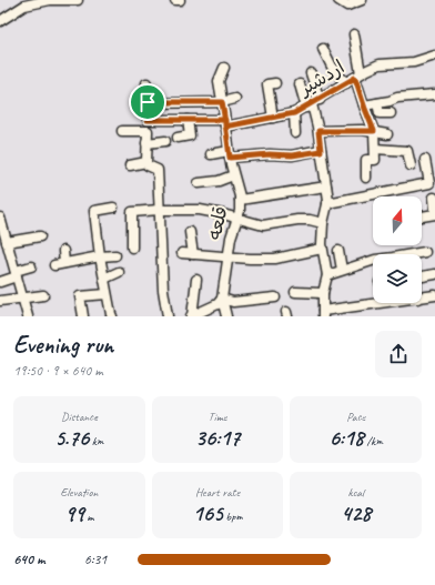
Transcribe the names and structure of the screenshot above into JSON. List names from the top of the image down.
{
  "streets": {
    "street": ["اردشیر", "قلعه"]
  },
  "crossings": [
    ["اردشیر", "قلعه"]
  ],
  "north": "top",
  "page": {
    "heading": ["Evening run", "19:50 · 9 × 640 m"],
    "stats": [
      ["Distance", "5.76 km"],
      ["Time", "36:17"],
      ["Pace", "6:18 /km"],
      ["Elevation", "99 m"],
      ["Heart rate", "165 bpm"],
      ["kcal", "428"]
    ],
    "list": [
      {
        "name": "640 m",
        "note": "6:31"
      }
    ]
  }
}
